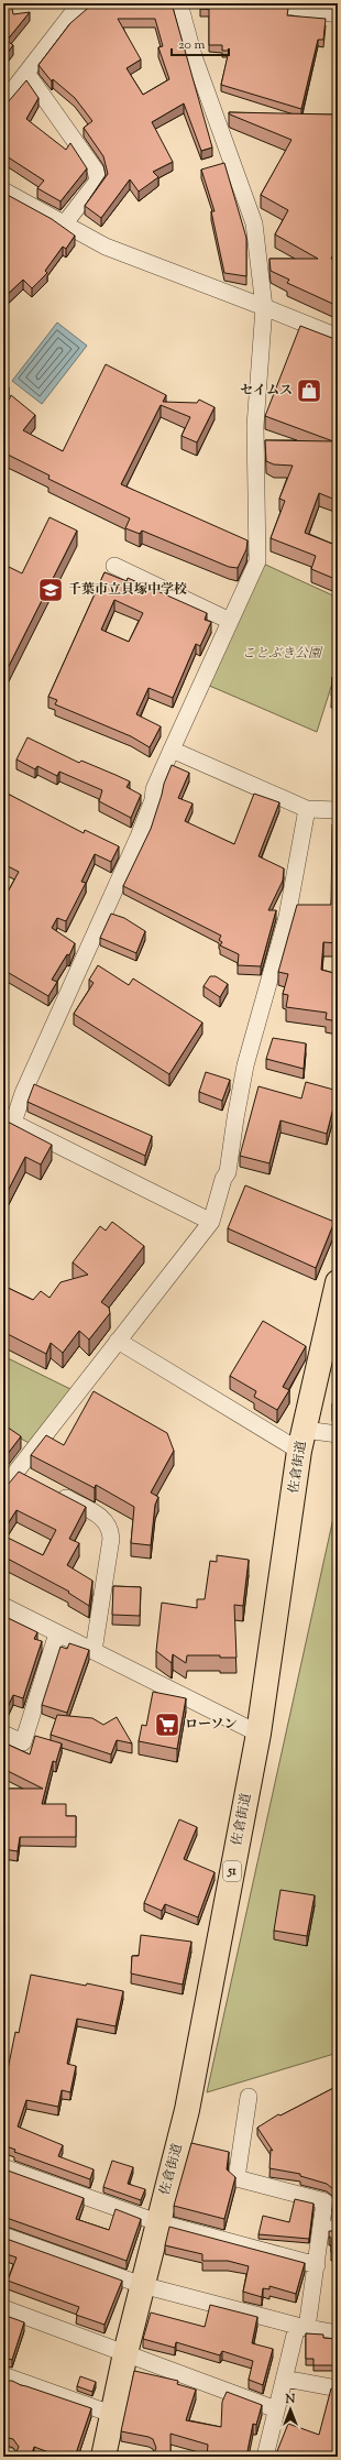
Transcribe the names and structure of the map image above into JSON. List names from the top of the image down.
{
  "streets": {
    "highway": ["佐倉街道", "51"]
  },
  "parks": ["ことぶき公園"],
  "places": {
    "shop": ["セイムス"],
    "school or university": ["千葉市立貝塚中学校"],
    "supermarket": ["ローソン"]
  },
  "scale_bar": "20 m",
  "north": "top"
}
